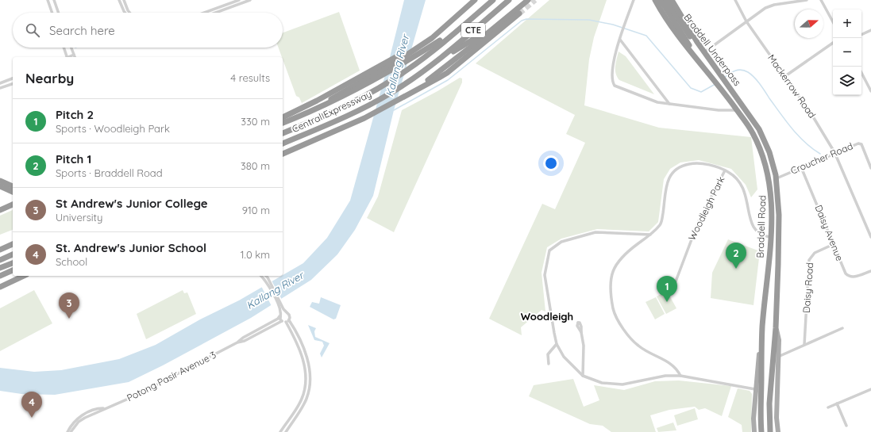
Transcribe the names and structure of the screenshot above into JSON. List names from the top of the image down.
{
  "streets": {
    "highway": [
      "CTE",
      "Braddell Underpass",
      "Central Expressway",
      "Braddell Road"
    ],
    "street": [
      "Mackerrow Road",
      "Croucher Road",
      "Woodleigh Park",
      "Daisy Avenue",
      "Daisy Road",
      "Potong Pasir Avenue 3"
    ]
  },
  "crossings": [
    ["Braddell Underpass", "Braddell Road"],
    ["Mackerrow Road", "Croucher Road"],
    ["Croucher Road", "Braddell Road"],
    ["Croucher Road", "Daisy Avenue"],
    ["Woodleigh Park", "Braddell Road"],
    ["Daisy Avenue", "Daisy Road"]
  ],
  "districts": ["Woodleigh"],
  "water": ["Kallang River"],
  "north": "right",
  "page": {
    "map_buttons": ["+", "−"],
    "search": "Search here",
    "heading": ["Nearby", "4 results"],
    "list": [
      {
        "mark": "1",
        "name": "Pitch 2",
        "note": "Sports · Woodleigh Park",
        "value": "330 m"
      },
      {
        "mark": "2",
        "name": "Pitch 1",
        "note": "Sports · Braddell Road",
        "value": "380 m"
      },
      {
        "mark": "3",
        "name": "St Andrew's Junior College",
        "note": "University",
        "value": "910 m"
      },
      {
        "mark": "4",
        "name": "St. Andrew's Junior School",
        "note": "School",
        "value": "1.0 km"
      }
    ],
    "pins": [
      "2",
      "1",
      "3",
      "4"
    ]
  }
}
